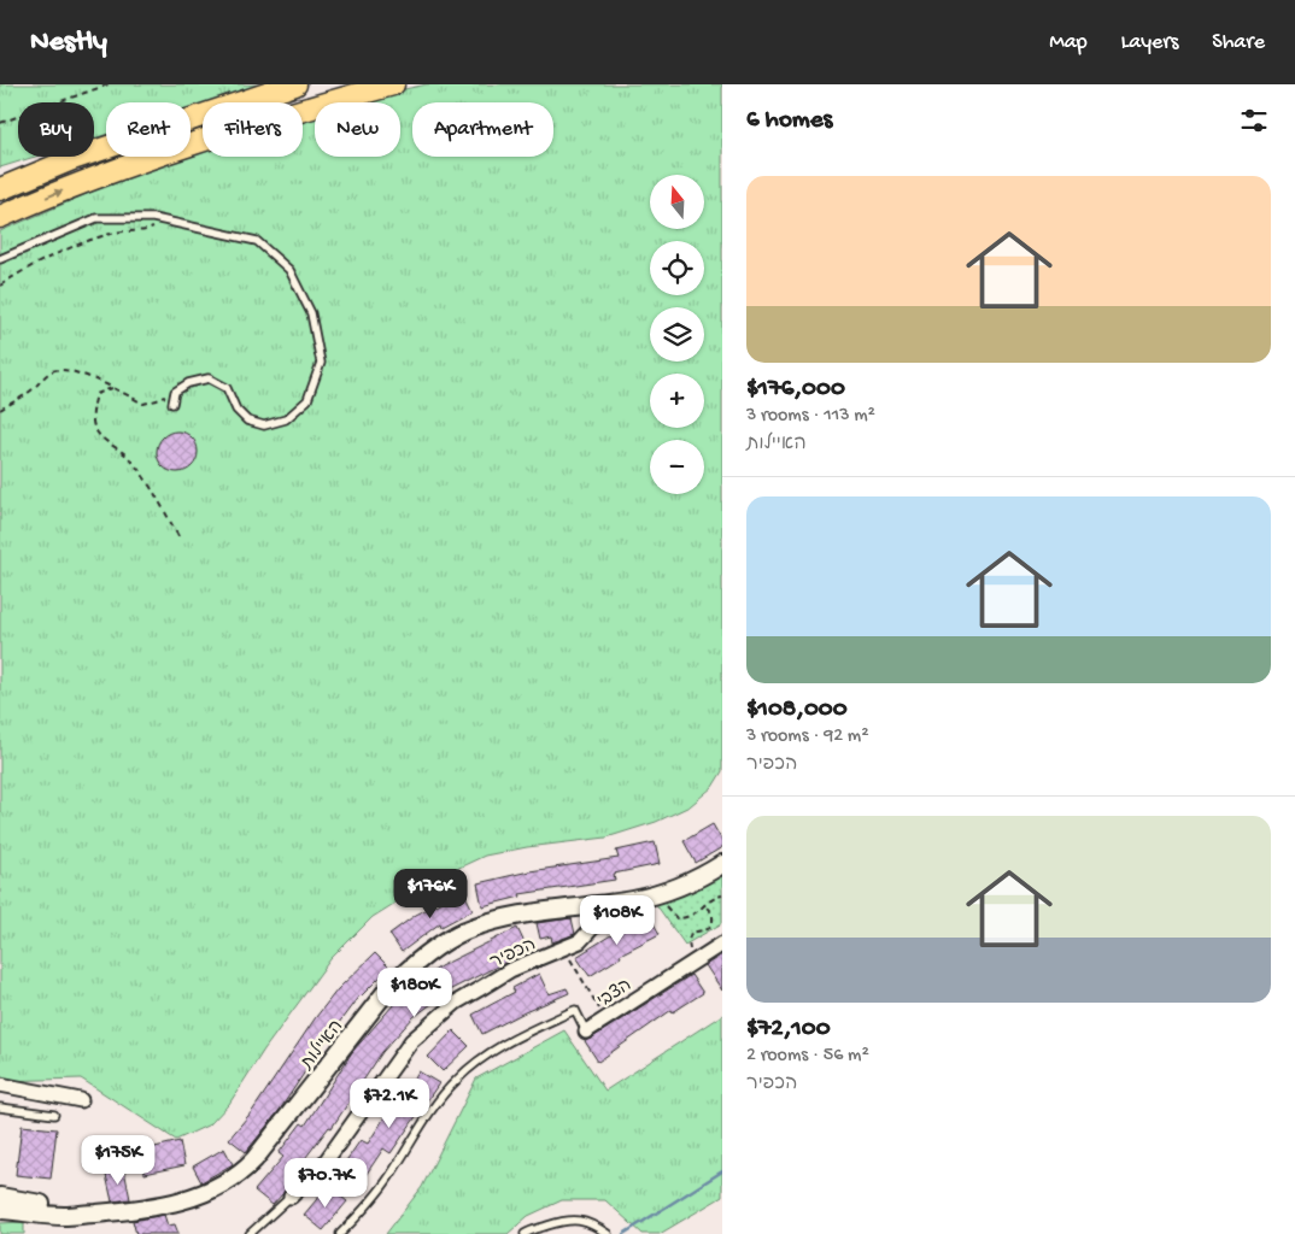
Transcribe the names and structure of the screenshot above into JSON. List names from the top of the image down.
{
  "streets": {
    "street": ["הכפיר", "הצבי", "האיילות"]
  },
  "crossings": [
    ["הכפיר", "האיילות"]
  ],
  "north": "top",
  "page": {
    "header": "Nestly",
    "nav": ["Map", "Layers", "Share"],
    "heading": "6 homes",
    "chip": [
      "Buy",
      "Rent",
      "Filters",
      "New",
      "Apartment"
    ],
    "list": [
      {
        "name": "$176,000",
        "note": "3 rooms · 113 m² · האיילות"
      },
      {
        "name": "$108,000",
        "note": "3 rooms · 92 m² · הכפיר"
      },
      {
        "name": "$72,100",
        "note": "2 rooms · 56 m² · הכפיר"
      }
    ],
    "map_buttons": ["+", "−"],
    "price": [
      "$176K",
      "$108K",
      "$180K",
      "$72.1K",
      "$175K",
      "$70.7K"
    ]
  }
}
